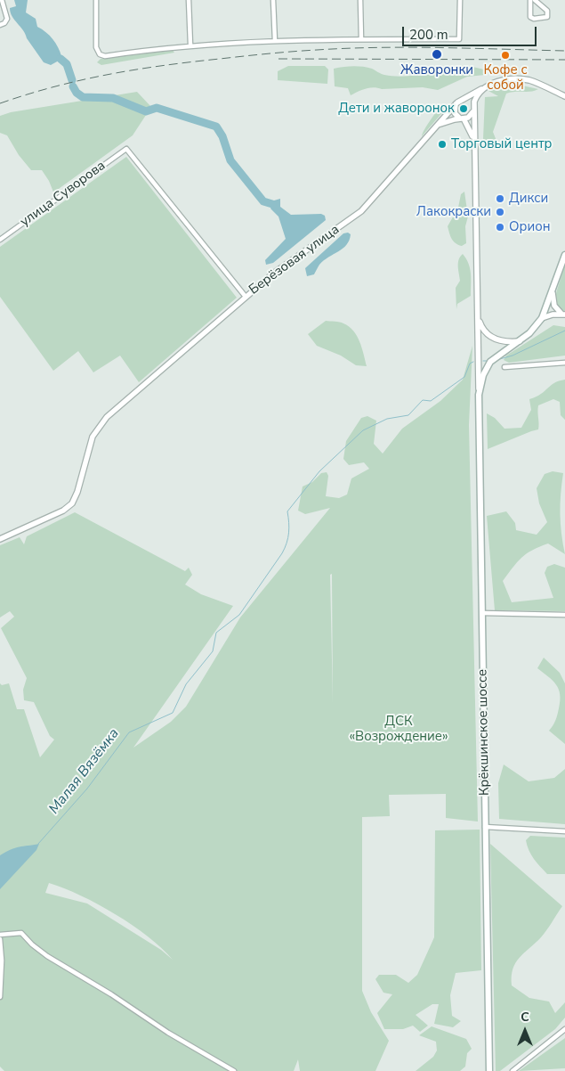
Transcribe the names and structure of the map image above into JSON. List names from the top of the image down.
{
  "streets": {
    "main road": ["Крёкшинское шоссе"],
    "street": ["улица Суворова", "Берёзовая улица"]
  },
  "crossings": [
    ["улица Суворова", "Берёзовая улица"]
  ],
  "water": ["Малая Вязёмка"],
  "parks": ["ДСК «Возрождение»"],
  "places": [
    "Жаворонки",
    "Кофе с собой",
    "Дети и жаворонок",
    "Торговый центр",
    "Дикси",
    "Лакокраски",
    "Орион"
  ],
  "scale_bar": "200 m",
  "north": "top"
}
